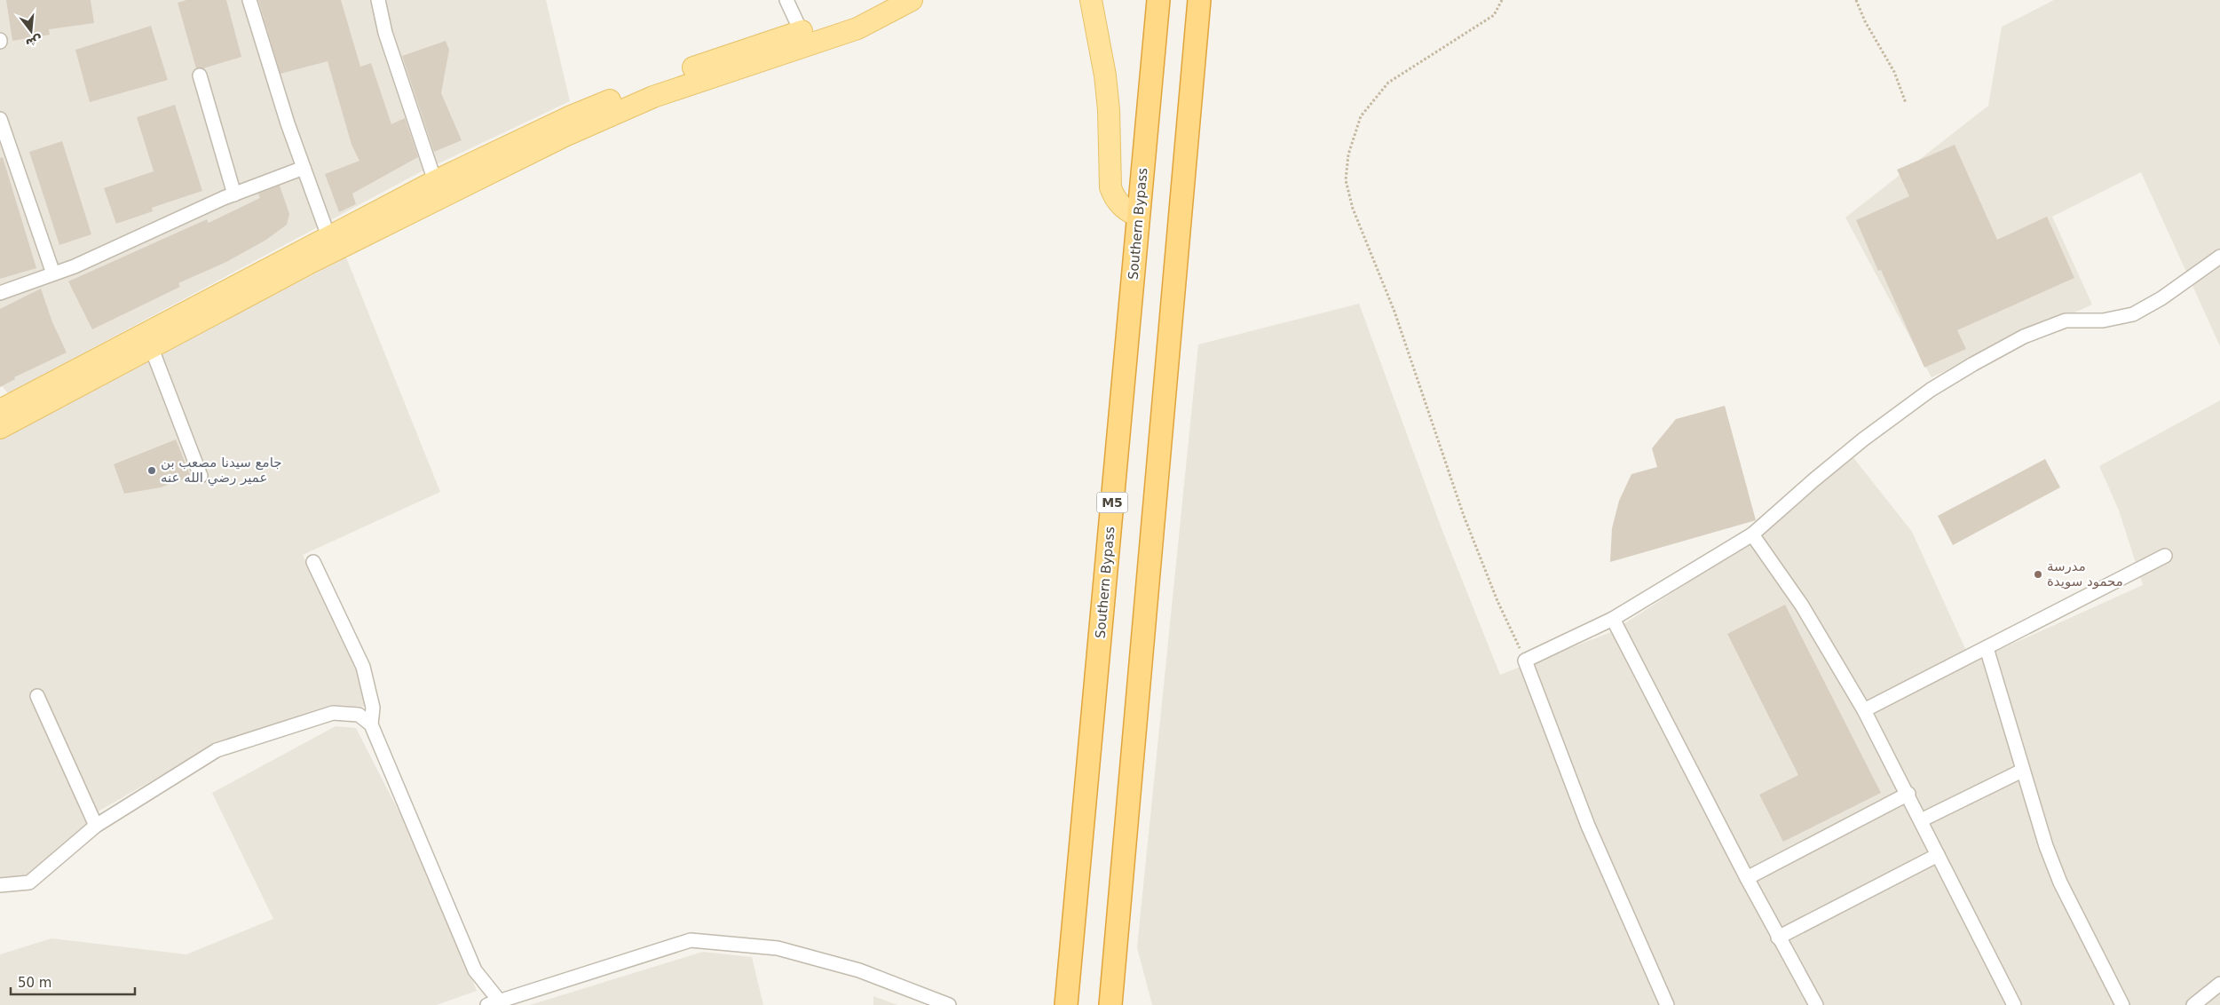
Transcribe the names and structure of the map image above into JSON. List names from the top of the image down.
{
  "streets": {
    "highway": ["Southern Bypass", "M5"]
  },
  "places": ["جامع سيدنا مصعب بن عمير رضي الله عنه", "مدرسة محمود سويدة"],
  "scale_bar": "50 m",
  "north": "bottom"
}
